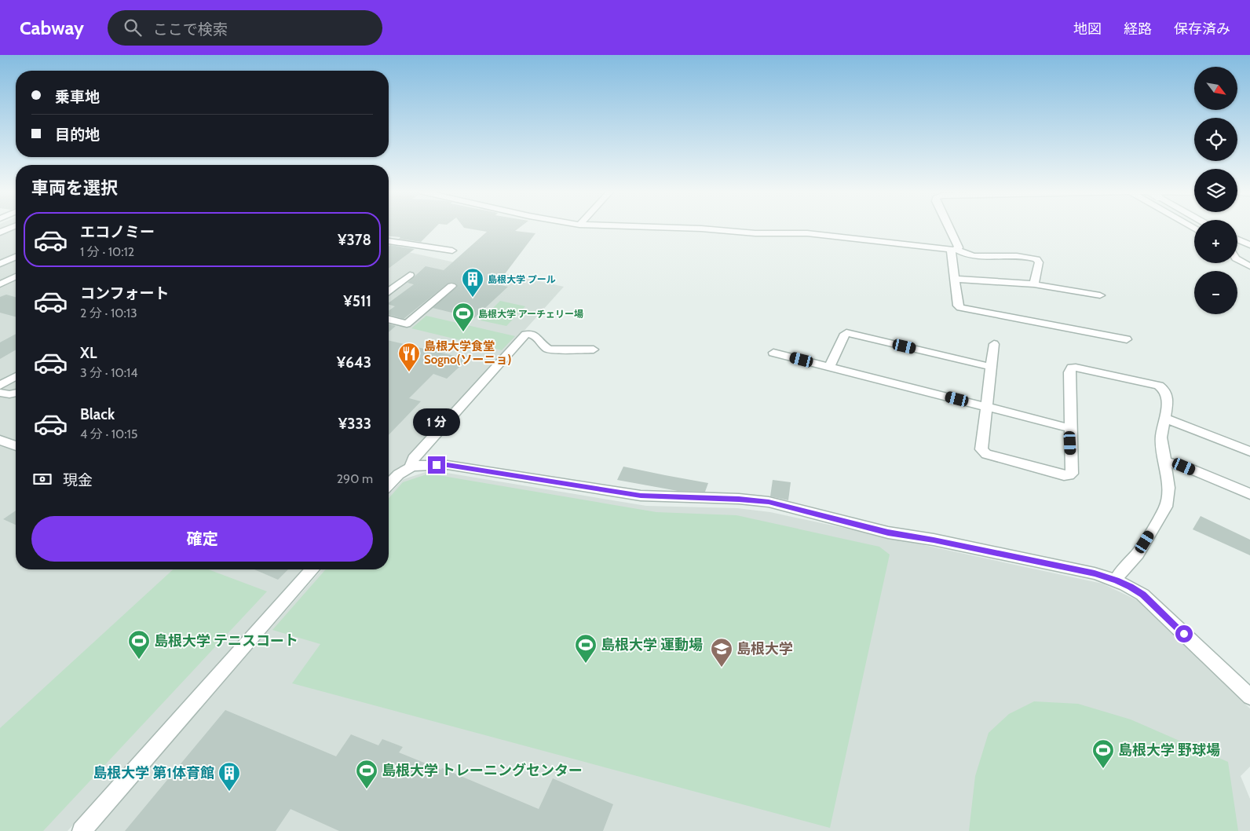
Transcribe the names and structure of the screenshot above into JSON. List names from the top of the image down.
{
  "places": {
    "building": ["島根大学 プール", "島根大学 第1体育館"],
    "sports": [
      "島根大学 アーチェリー場",
      "島根大学 テニスコート",
      "島根大学 運動場",
      "島根大学 野球場",
      "島根大学 トレーニングセンター"
    ],
    "restaurant": ["島根大学食堂 Sogno(ソーニョ)"],
    "school or university": ["島根大学"]
  },
  "north": "bottom right",
  "page": {
    "header": "Cabway",
    "search": "ここで検索",
    "nav": ["地図", "経路", "保存済み"],
    "map_buttons": ["+", "−"],
    "banner": ["乗車地", "目的地"],
    "heading": "車両を選択",
    "list": [
      {
        "name": "エコノミー",
        "note": "1 分 · 10:12",
        "value": "¥378"
      },
      {
        "name": "コンフォート",
        "note": "2 分 · 10:13",
        "value": "¥511"
      },
      {
        "name": "XL",
        "note": "3 分 · 10:14",
        "value": "¥643"
      },
      {
        "name": "Black",
        "note": "4 分 · 10:15",
        "value": "¥333"
      }
    ],
    "bubble": "1 分",
    "pay": ["現金", "290 m"],
    "buttons": "確定"
  }
}
